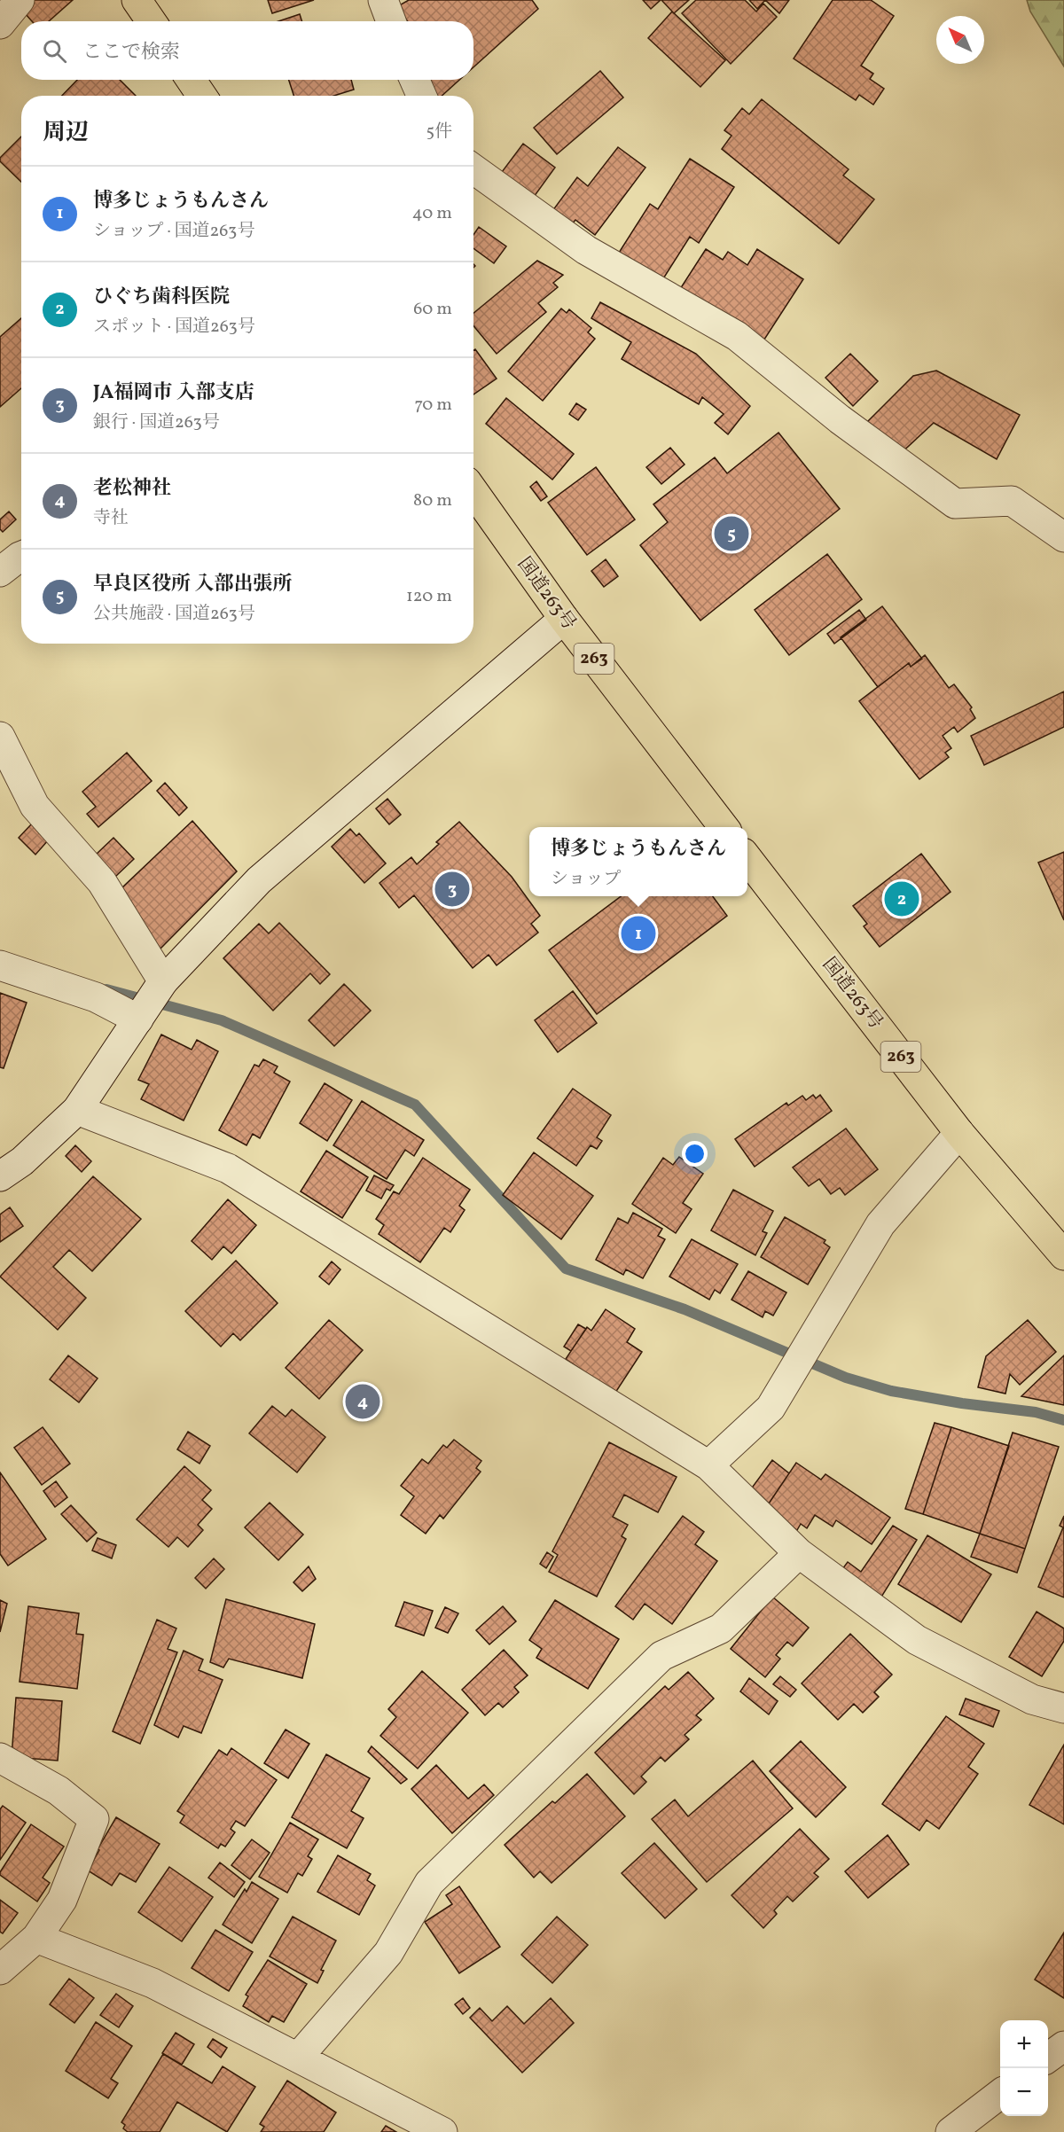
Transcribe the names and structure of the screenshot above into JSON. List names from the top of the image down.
{
  "streets": {
    "highway": ["国道263号", "263"]
  },
  "north": "top left",
  "page": {
    "search": "ここで検索",
    "heading": ["周辺", "5件"],
    "list": [
      {
        "mark": "1",
        "name": "博多じょうもんさん",
        "note": "ショップ · 国道263号",
        "value": "40 m"
      },
      {
        "mark": "2",
        "name": "ひぐち歯科医院",
        "note": "スポット · 国道263号",
        "value": "60 m"
      },
      {
        "mark": "3",
        "name": "JA福岡市 入部支店",
        "note": "銀行 · 国道263号",
        "value": "70 m"
      },
      {
        "mark": "4",
        "name": "老松神社",
        "note": "寺社",
        "value": "80 m"
      },
      {
        "mark": "5",
        "name": "早良区役所 入部出張所",
        "note": "公共施設 · 国道263号",
        "value": "120 m"
      }
    ],
    "pins": [
      "5",
      "3",
      "2",
      "1",
      "4"
    ],
    "popup": ["博多じょうもんさん", "ショップ"],
    "map_buttons": ["+", "−"]
  }
}
